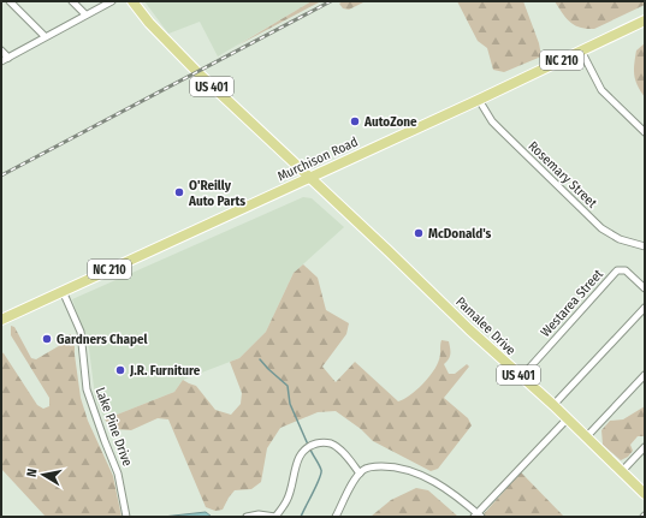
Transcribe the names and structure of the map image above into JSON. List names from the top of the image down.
{
  "streets": {
    "main road": [
      "NC 210",
      "US 401",
      "Murchison Road",
      "Pamalee Drive"
    ],
    "street": ["Rosemary Street", "Westarea Street", "Lake Pine Drive"]
  },
  "crossings": [
    ["US 401", "Murchison Road"],
    ["US 401", "Pamalee Drive"],
    ["Murchison Road", "Rosemary Street"],
    ["Murchison Road", "Pamalee Drive"],
    ["Murchison Road", "Lake Pine Drive"],
    ["Westarea Street", "Pamalee Drive"]
  ],
  "places": [
    "AutoZone",
    "O'Reilly Auto Parts",
    "McDonald's",
    "Gardners Chapel",
    "J.R. Furniture"
  ],
  "north": "left"
}
